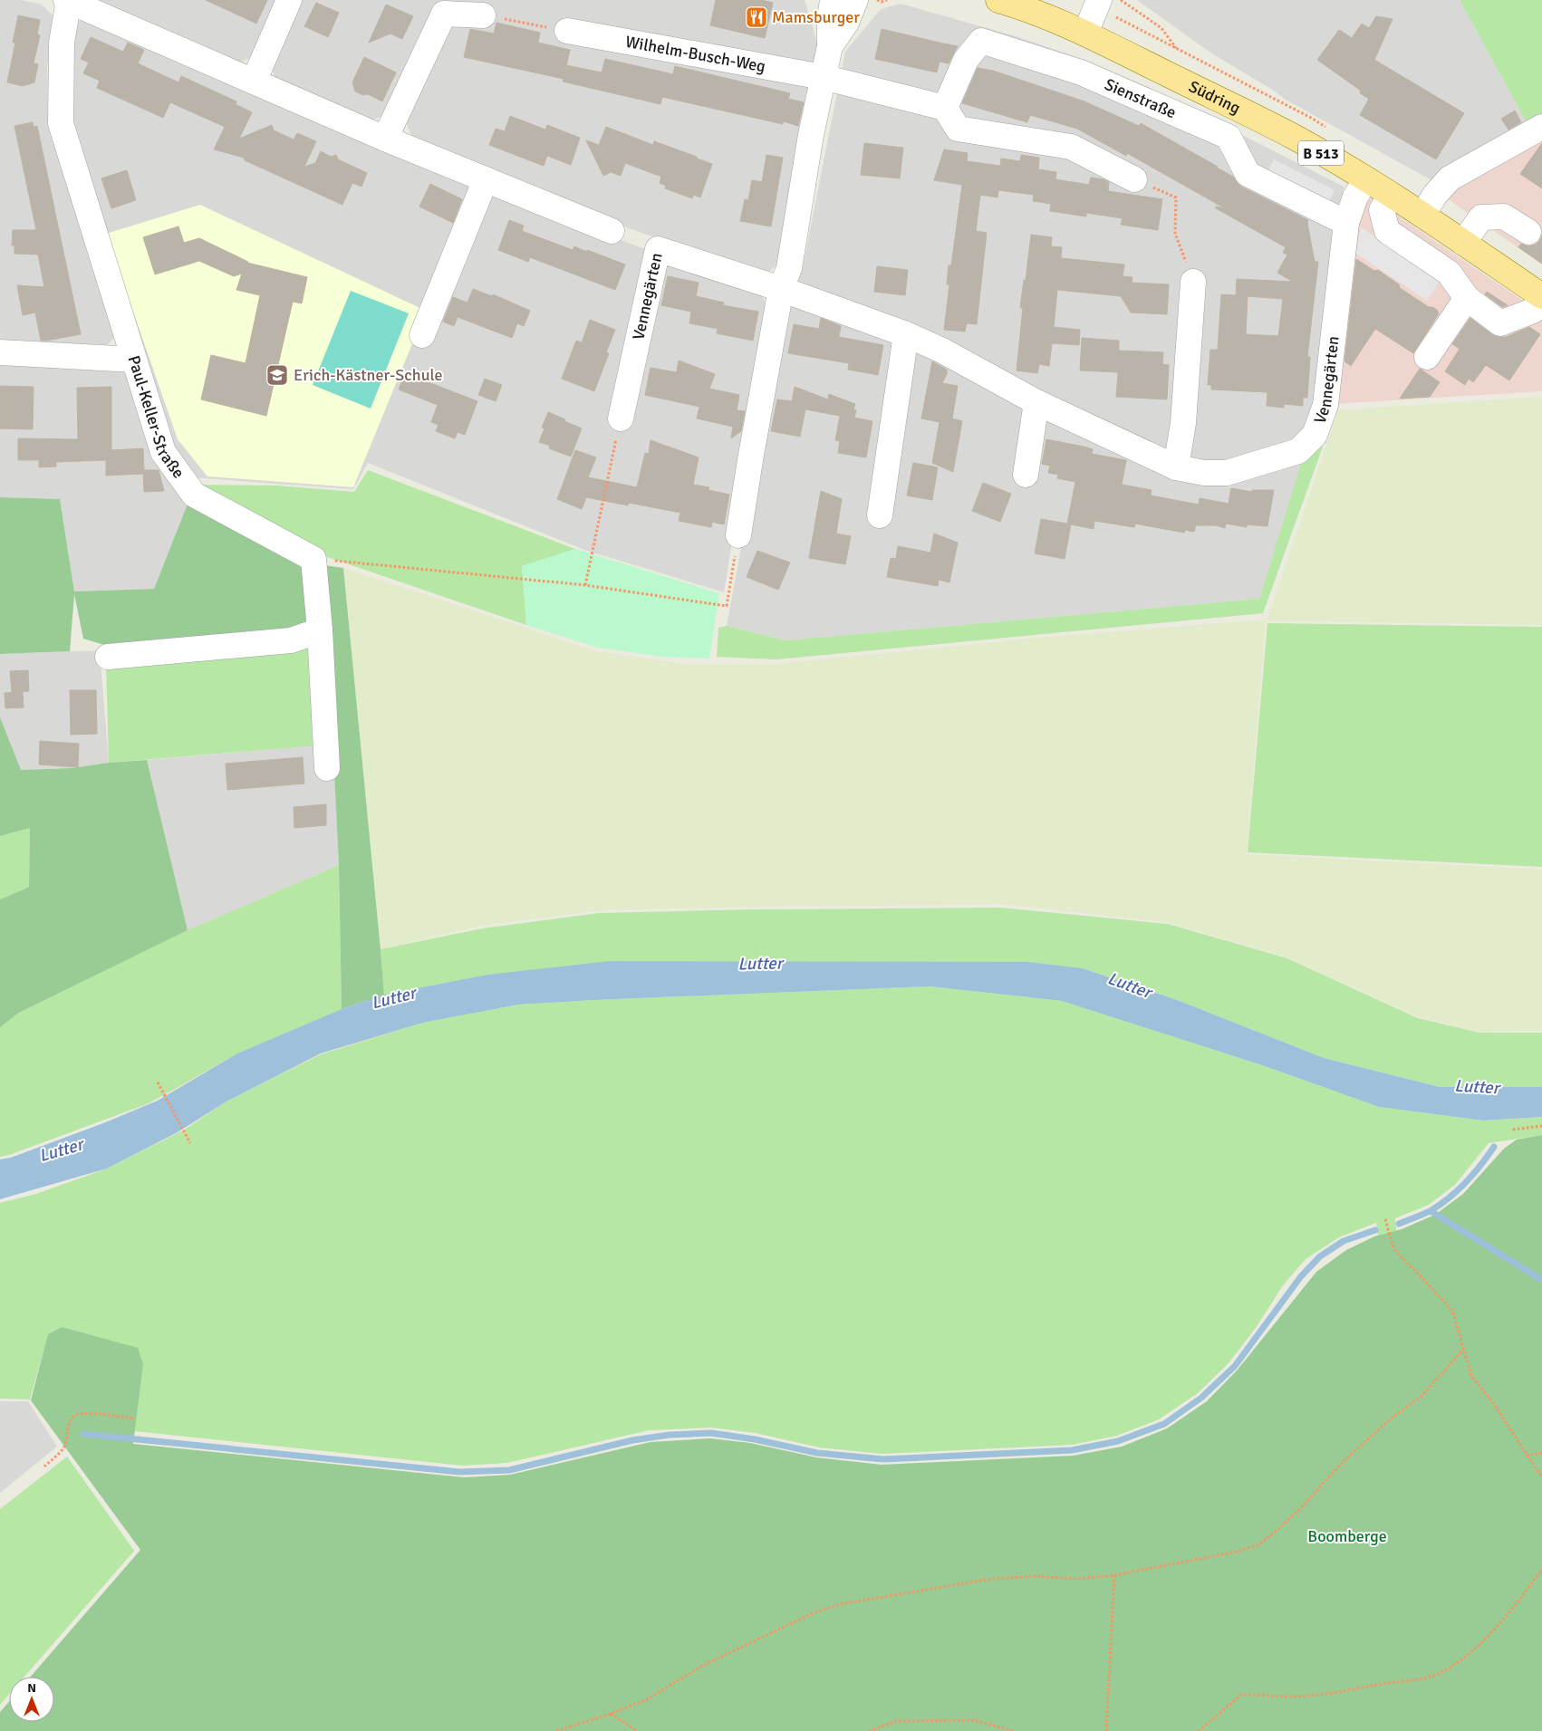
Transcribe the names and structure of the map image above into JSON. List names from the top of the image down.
{
  "streets": {
    "main road": ["Südring", "B 513"],
    "street": [
      "Wilhelm-Busch-Weg",
      "Sienstraße",
      "Vennegärten",
      "Paul-Keller-Straße"
    ]
  },
  "crossings": [
    ["Südring", "Vennegärten"],
    ["Sienstraße", "Vennegärten"]
  ],
  "water": ["Lutter"],
  "parks": ["Boomberge"],
  "places": {
    "restaurant": ["Mamsburger"],
    "school or university": ["Erich-Kästner-Schule"]
  },
  "north": "top"
}
